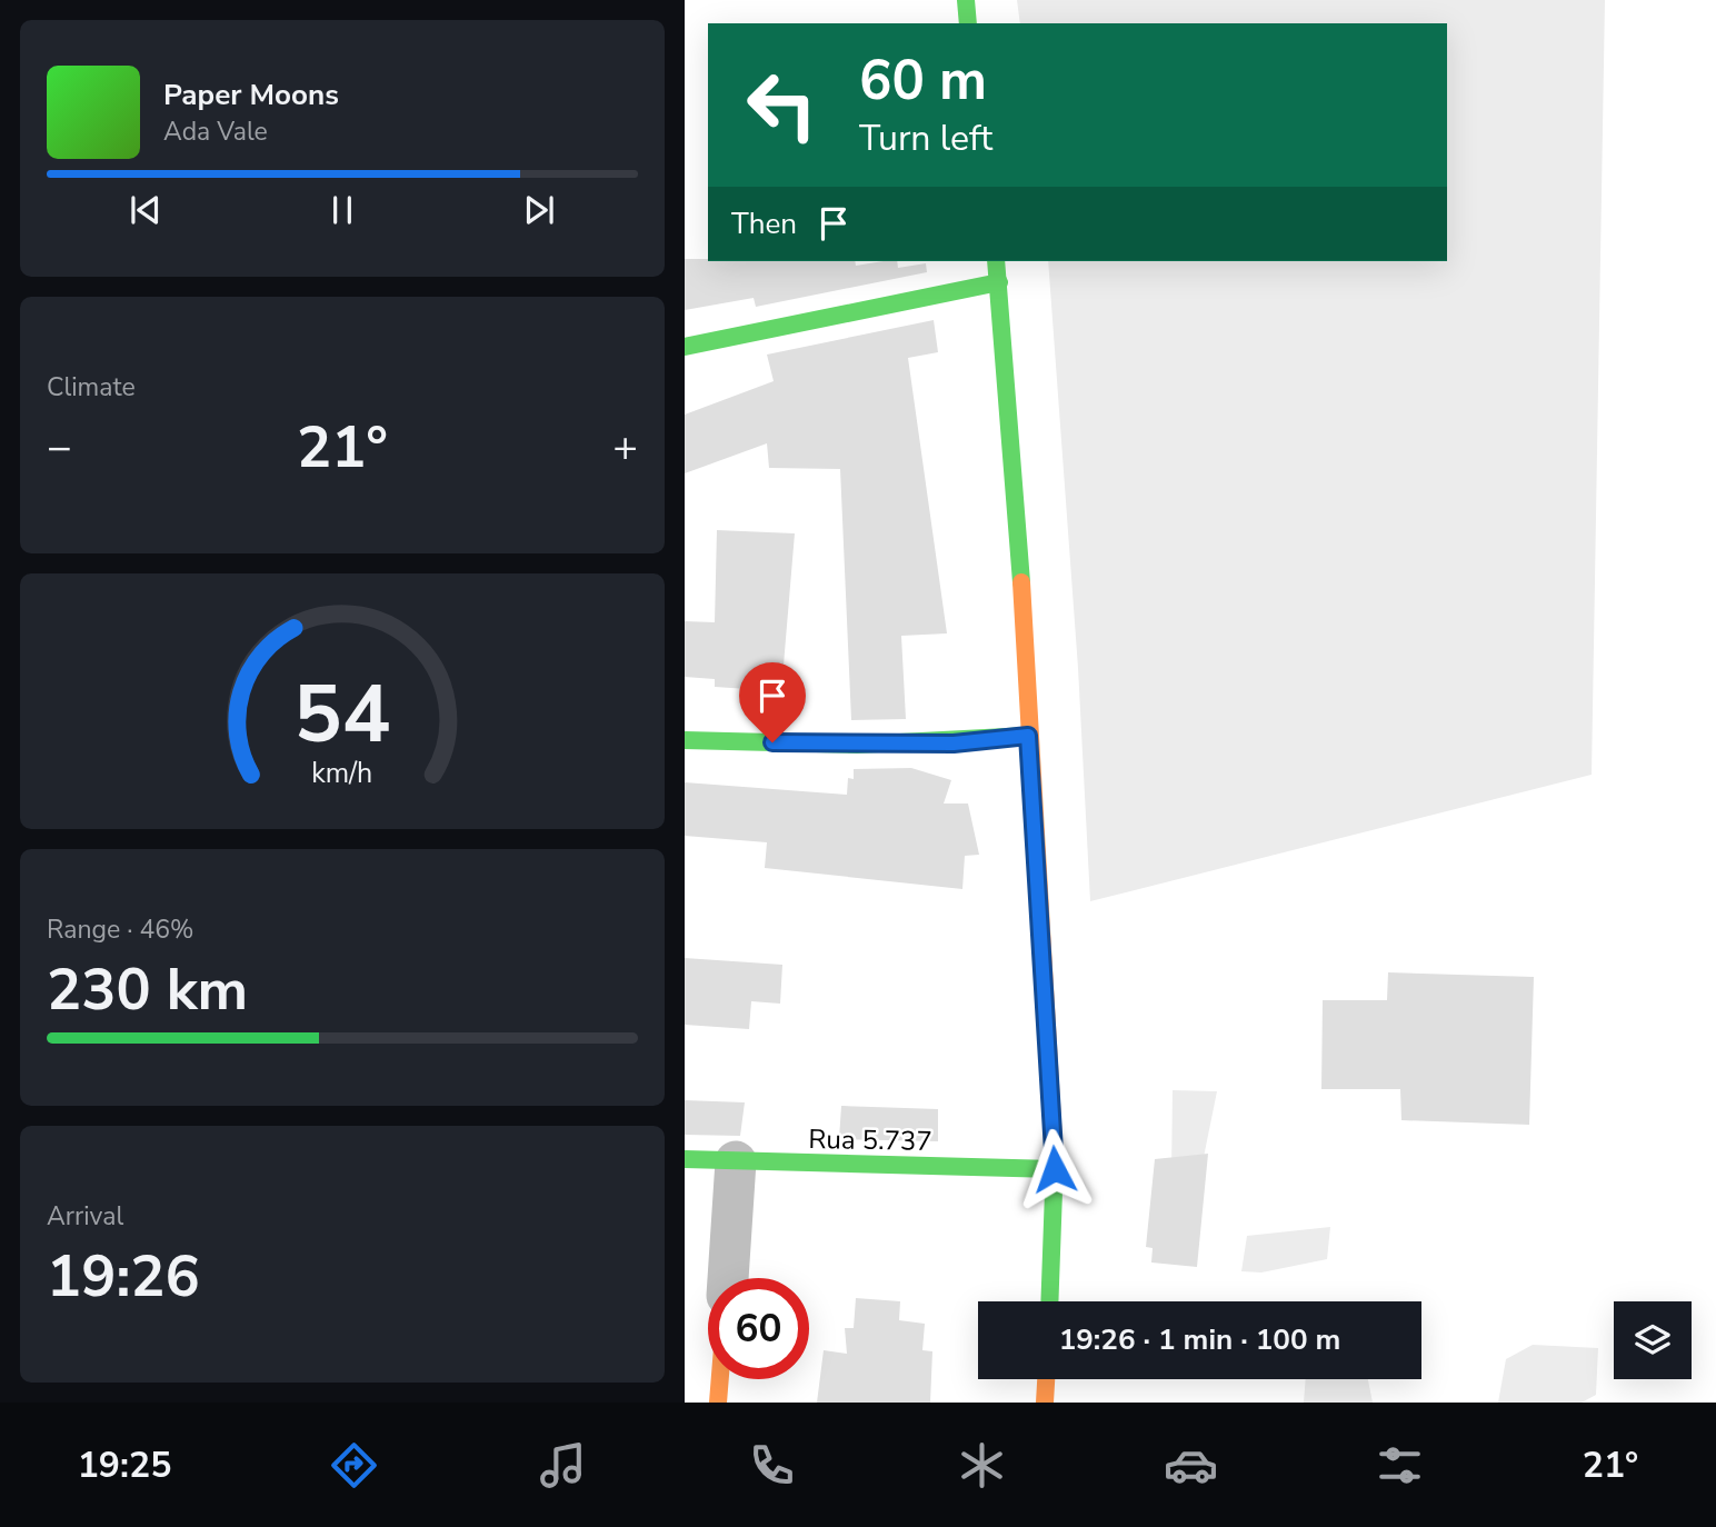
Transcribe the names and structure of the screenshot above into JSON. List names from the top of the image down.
{
  "streets": {
    "street": ["Rua 5.737"]
  },
  "page": {
    "turn": ["60 m", "Turn left"],
    "song": ["Paper Moons", "Ada Vale"],
    "then": "Then",
    "tile": [
      "Climate",
      ["Range · 46%", "230 km"],
      ["Arrival", "19:26"]
    ],
    "heat": ["−", "21°", "+"],
    "limit": "60",
    "trip": "19:26 · 1 min · 100 m",
    "tabs": ["19:25", "21°"],
    "gauge": ["54", "km/h"]
  }
}
